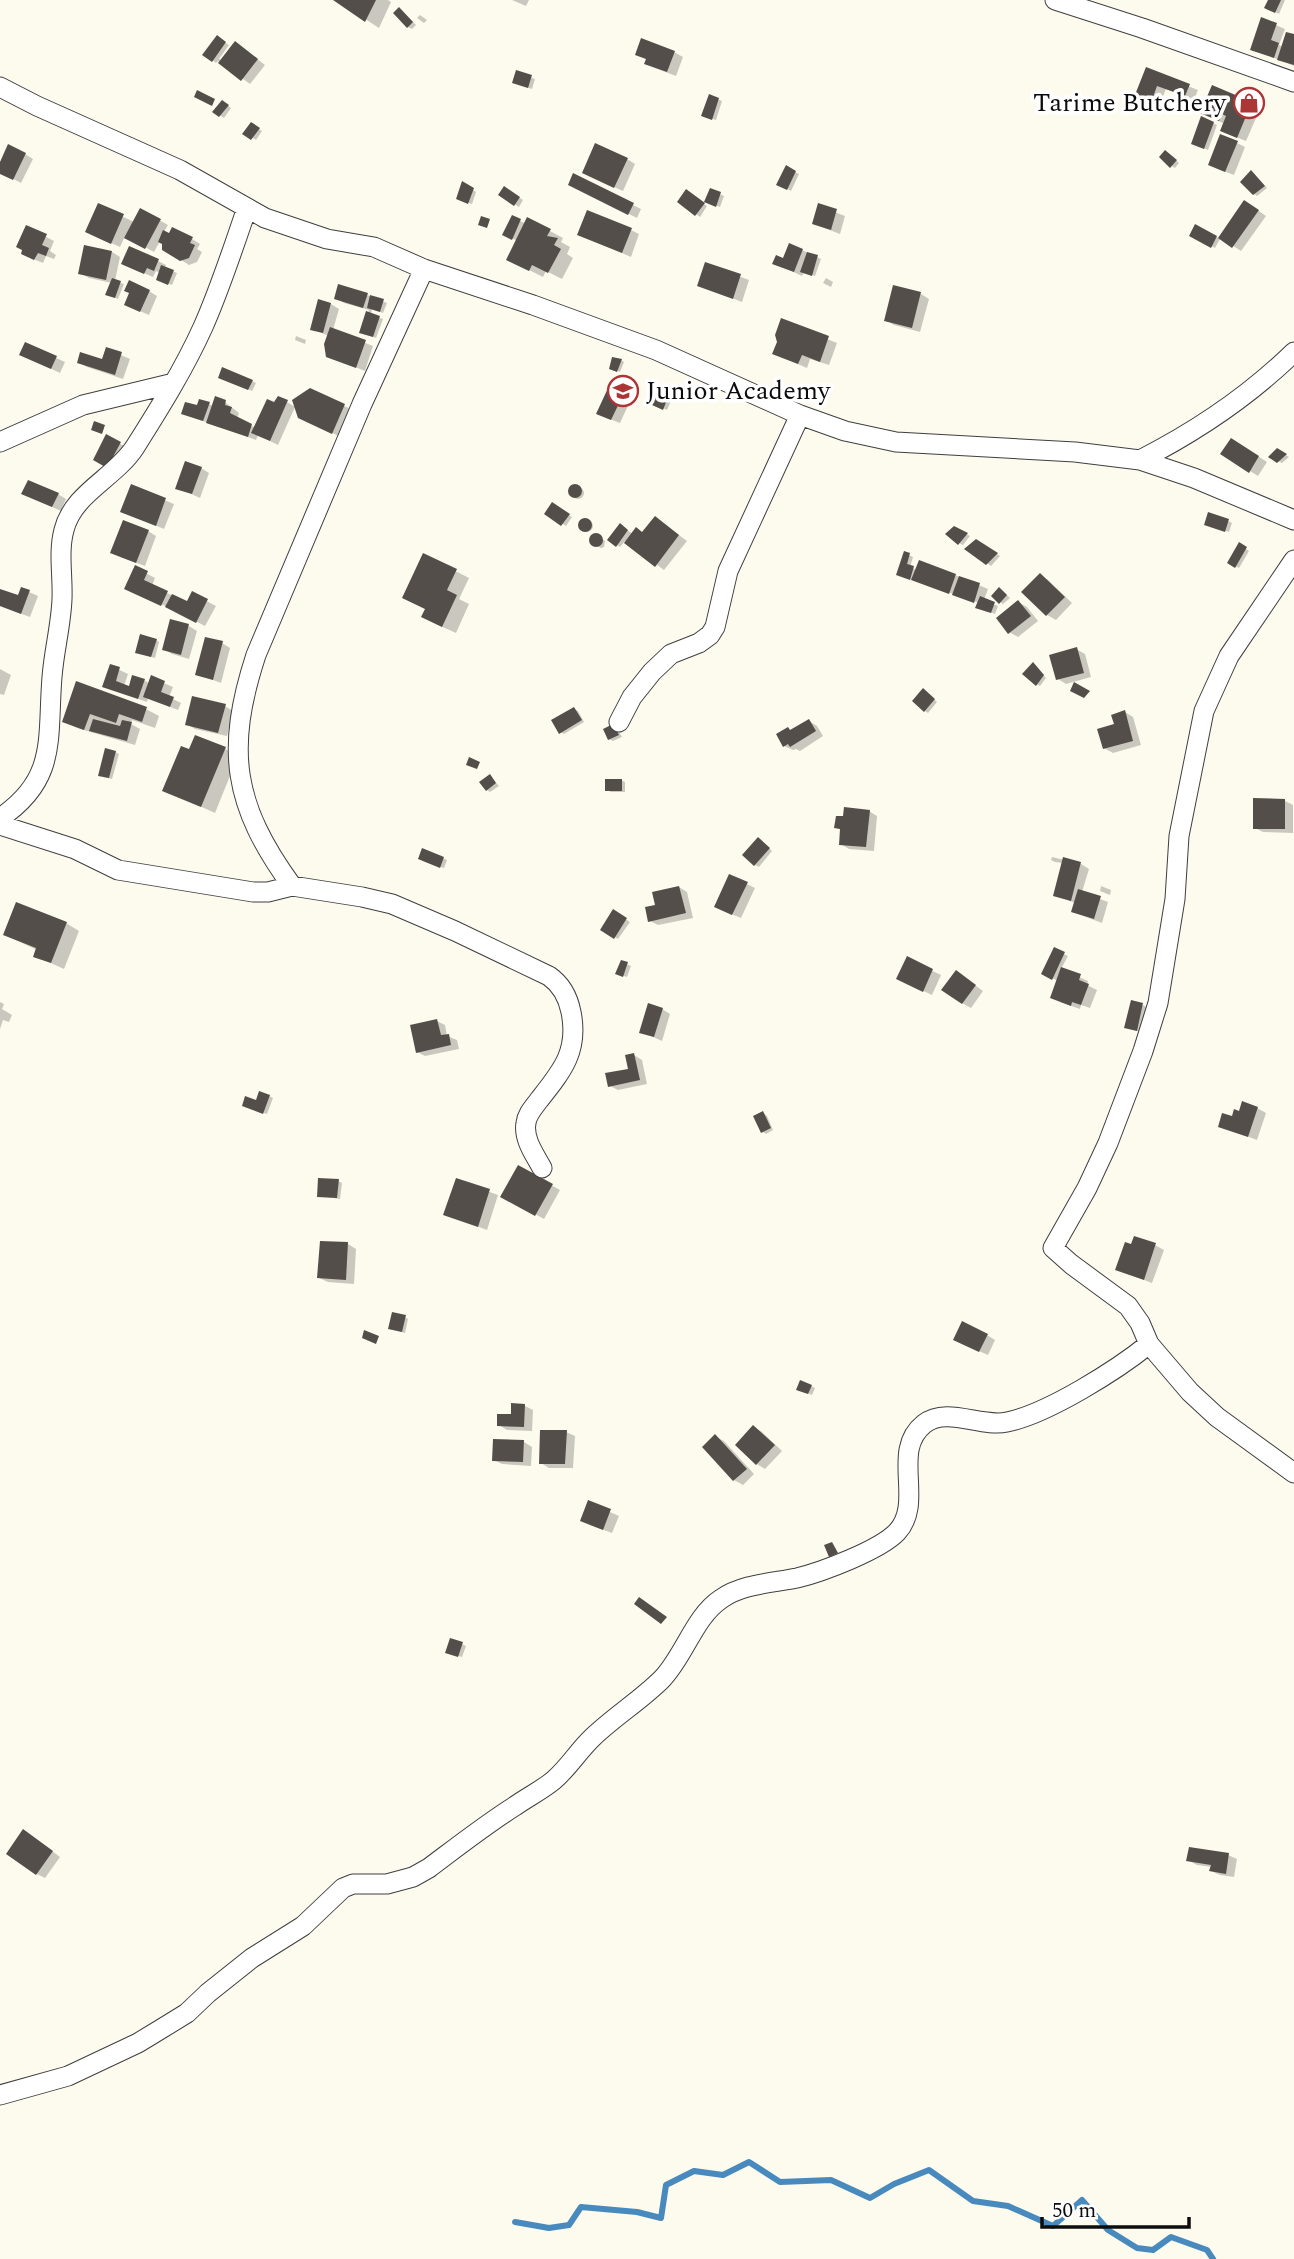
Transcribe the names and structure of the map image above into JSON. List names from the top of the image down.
{
  "places": {
    "shop": ["Tarime Butchery"],
    "school or university": ["Junior Academy"]
  },
  "scale_bar": "50 m"
}
